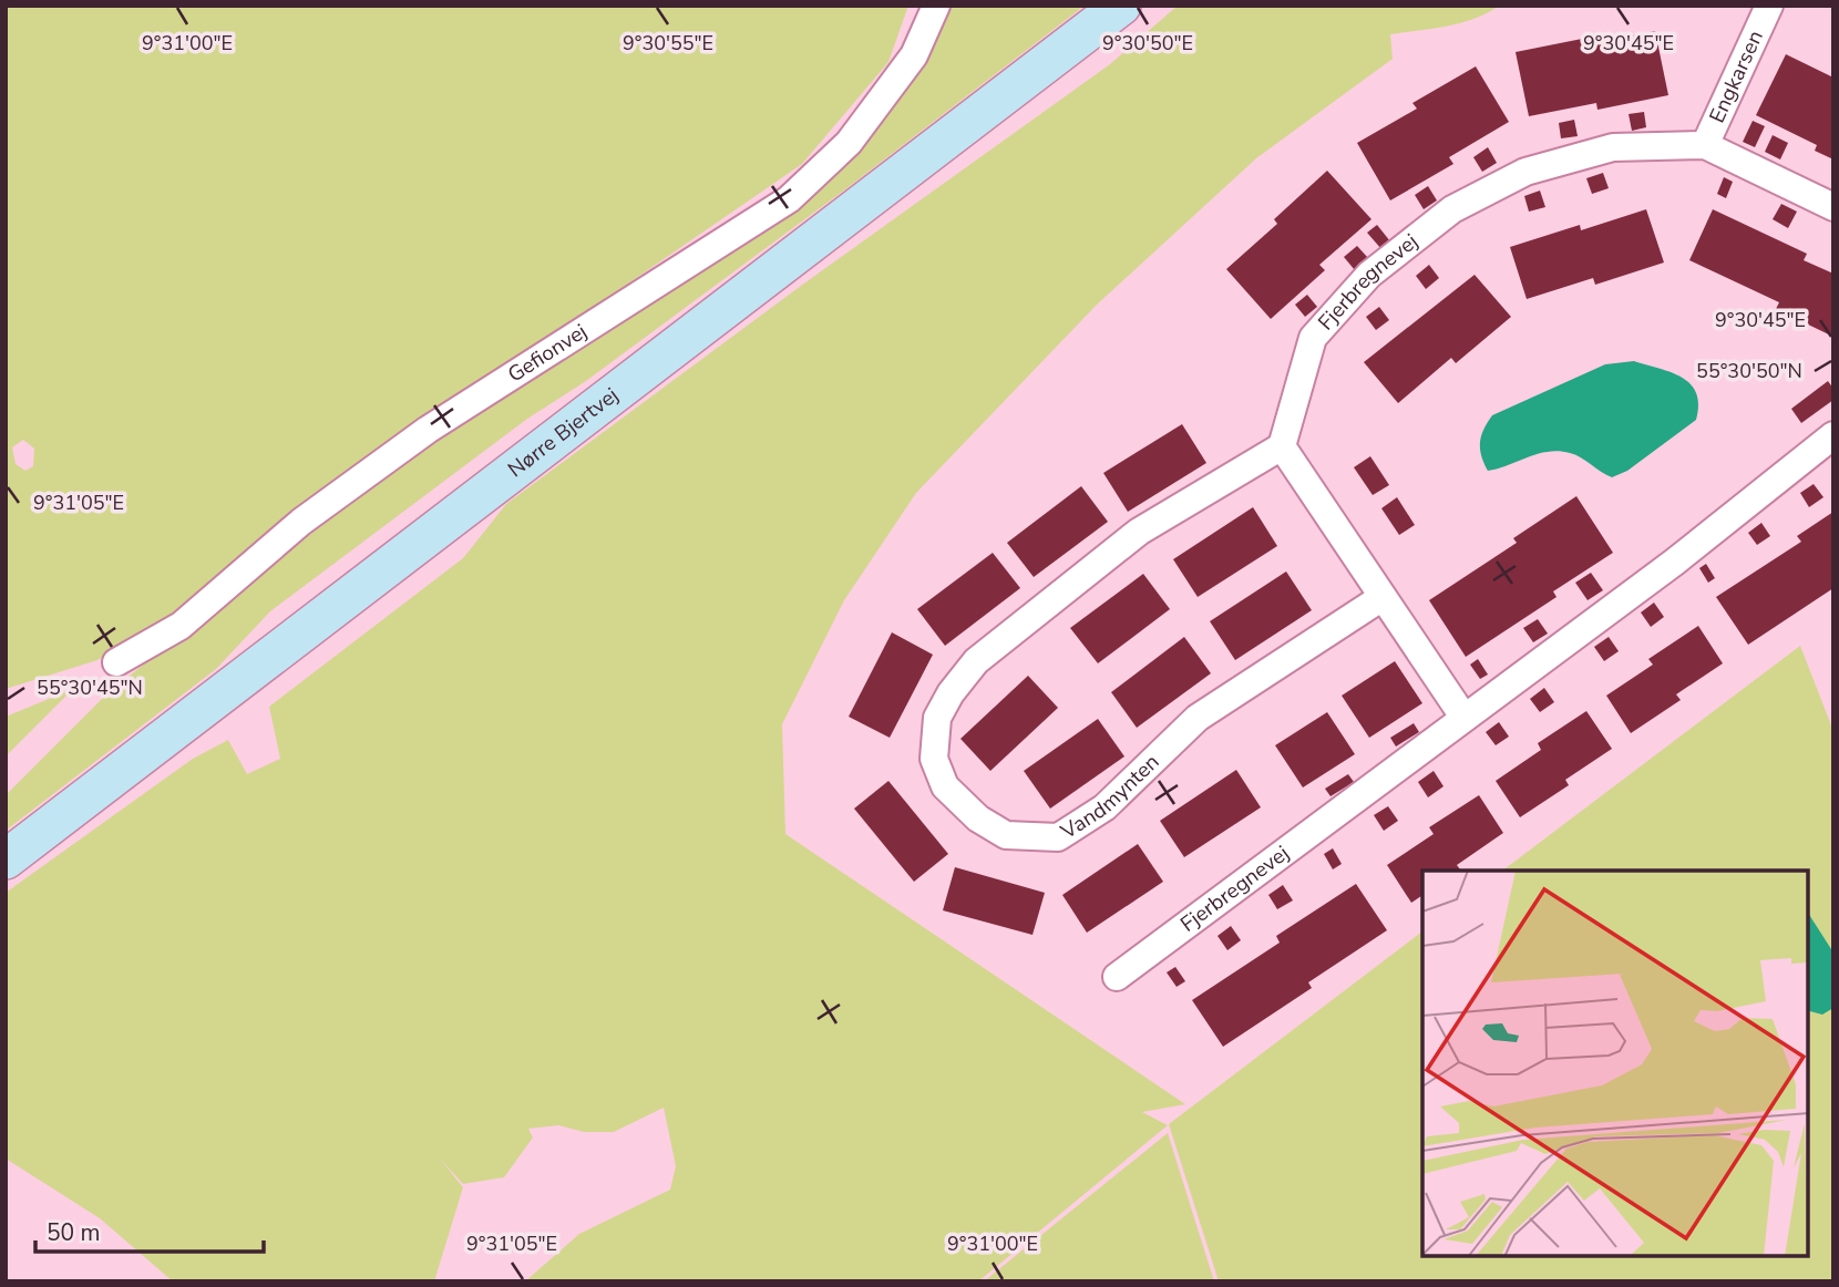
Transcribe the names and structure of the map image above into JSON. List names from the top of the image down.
{
  "streets": {
    "main road": ["Nørre Bjertvej"],
    "street": [
      "Engkarsen",
      "Fjerbregnevej",
      "Gefionvej",
      "Vandmynten"
    ]
  },
  "crossings": [
    ["Engkarsen", "Fjerbregnevej"],
    ["Fjerbregnevej", "Vandmynten"]
  ],
  "scale_bar": "50 m",
  "coordinates": [
    "9°31'00\"E",
    "9°30'55\"E",
    "9°30'45\"E",
    "9°30'50\"E",
    "55°30'50\"N",
    "9°31'05\"E",
    "55°30'45\"N"
  ]
}
